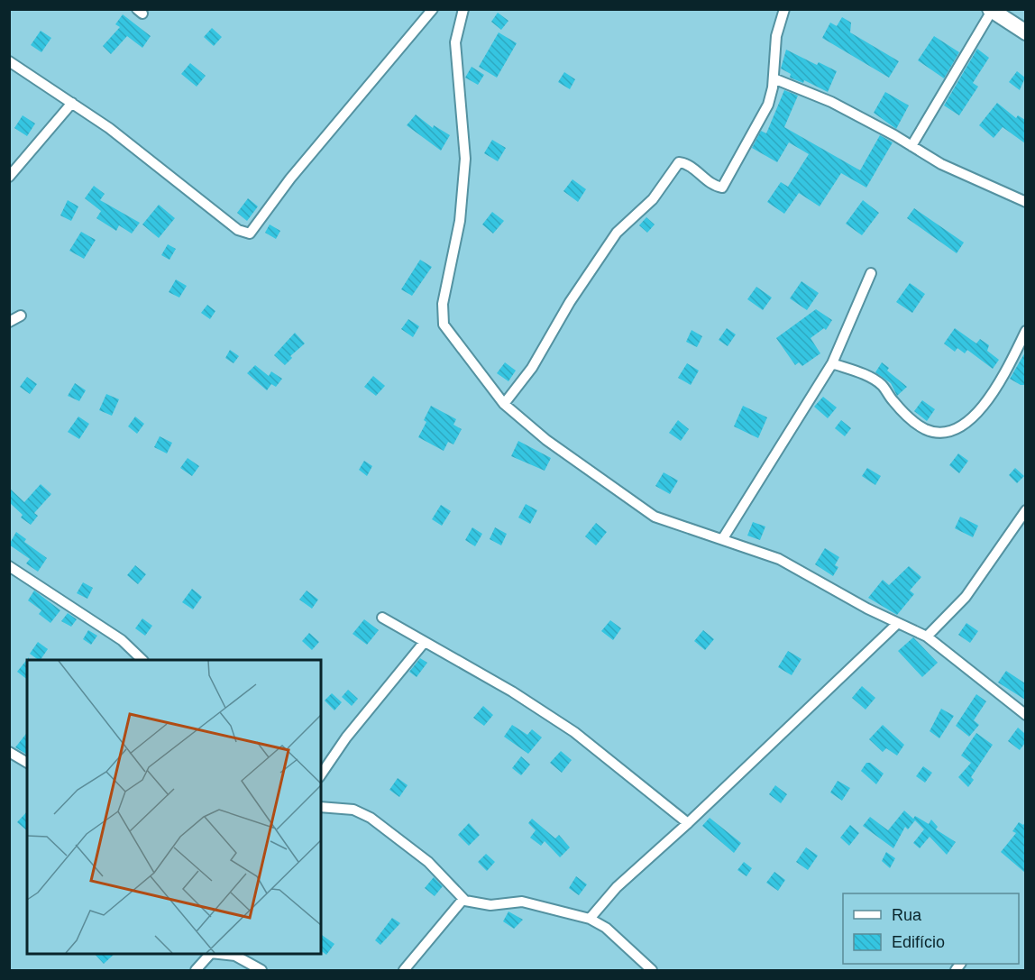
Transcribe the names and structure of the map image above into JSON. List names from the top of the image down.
{
  "legend": ["Rua", "Edifício"]
}
